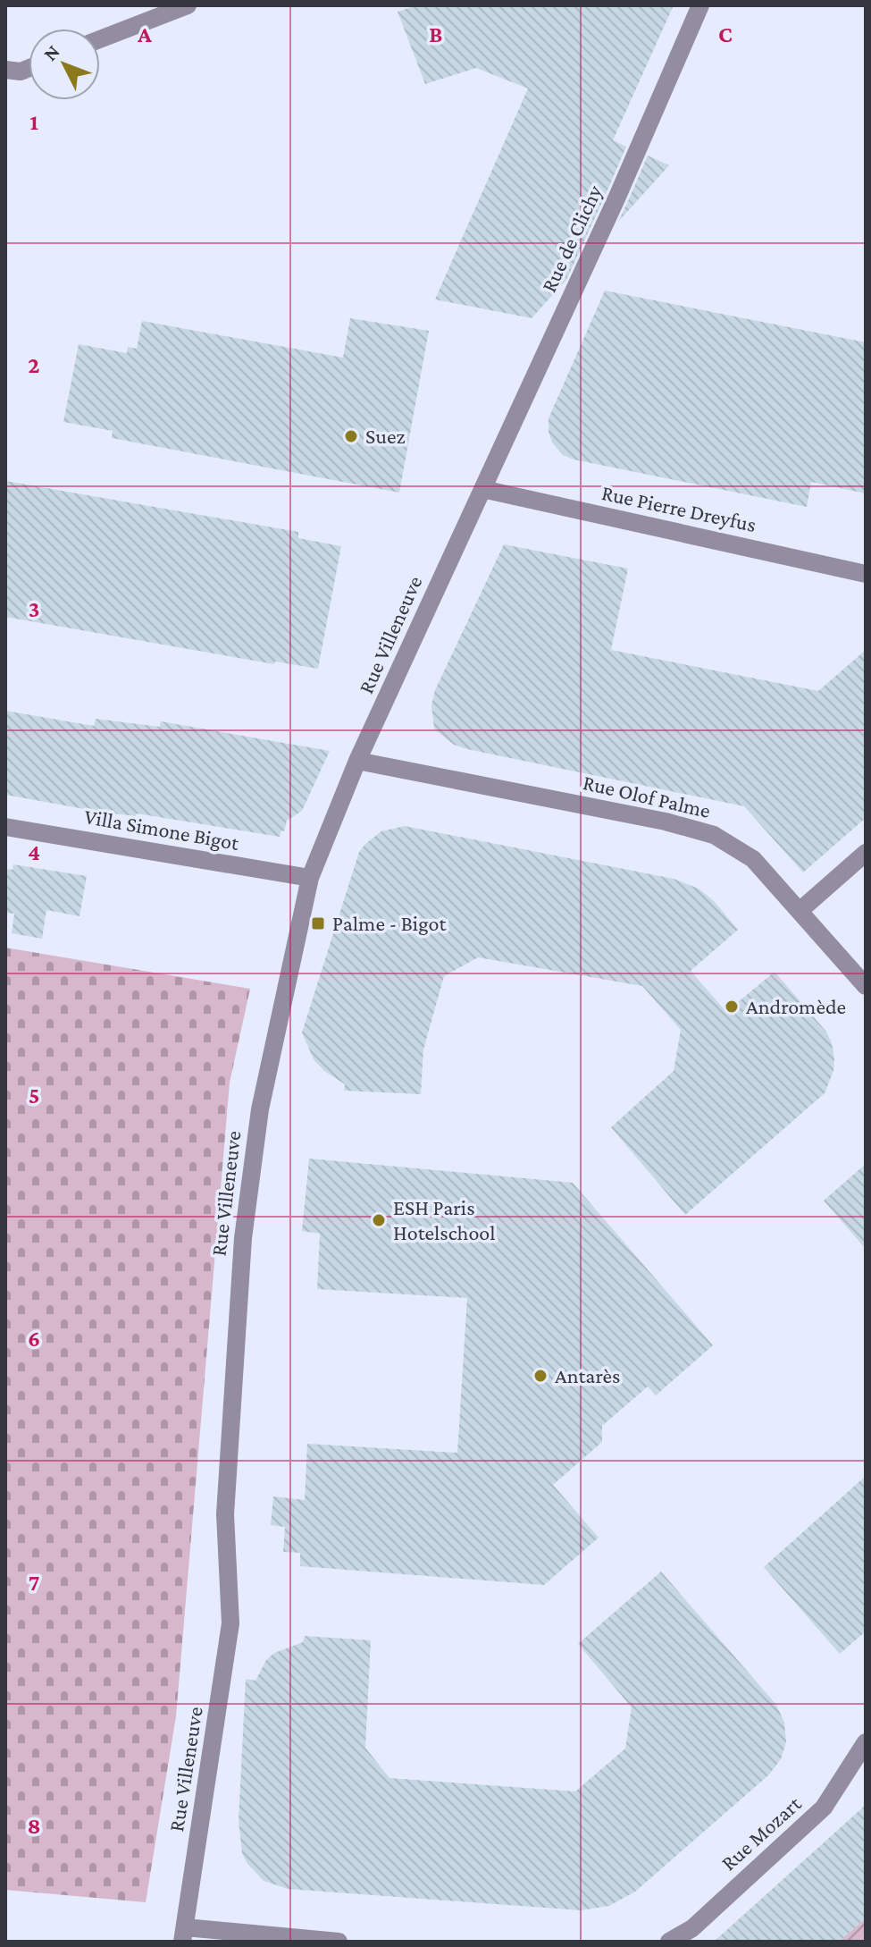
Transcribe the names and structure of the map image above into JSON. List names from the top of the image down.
{
  "streets": {
    "street": [
      "Rue de Clichy",
      "Rue Pierre Dreyfus",
      "Rue Villeneuve",
      "Rue Olof Palme",
      "Villa Simone Bigot",
      "Rue Mozart"
    ]
  },
  "crossings": [
    ["Rue de Clichy", "Rue Pierre Dreyfus"],
    ["Rue de Clichy", "Rue Villeneuve"],
    ["Rue Pierre Dreyfus", "Rue Villeneuve"],
    ["Rue Villeneuve", "Rue Olof Palme"],
    ["Rue Villeneuve", "Villa Simone Bigot"]
  ],
  "places": {
    "other": [
      "Suez",
      "Andromède",
      "ESH Paris Hotelschool",
      "Antarès"
    ],
    "transit": ["Palme - Bigot"]
  },
  "north": "top left",
  "grid": {
    "columns": ["A", "B", "C"],
    "rows": [
      "1",
      "2",
      "3",
      "4",
      "5",
      "6",
      "7",
      "8"
    ]
  }
}
